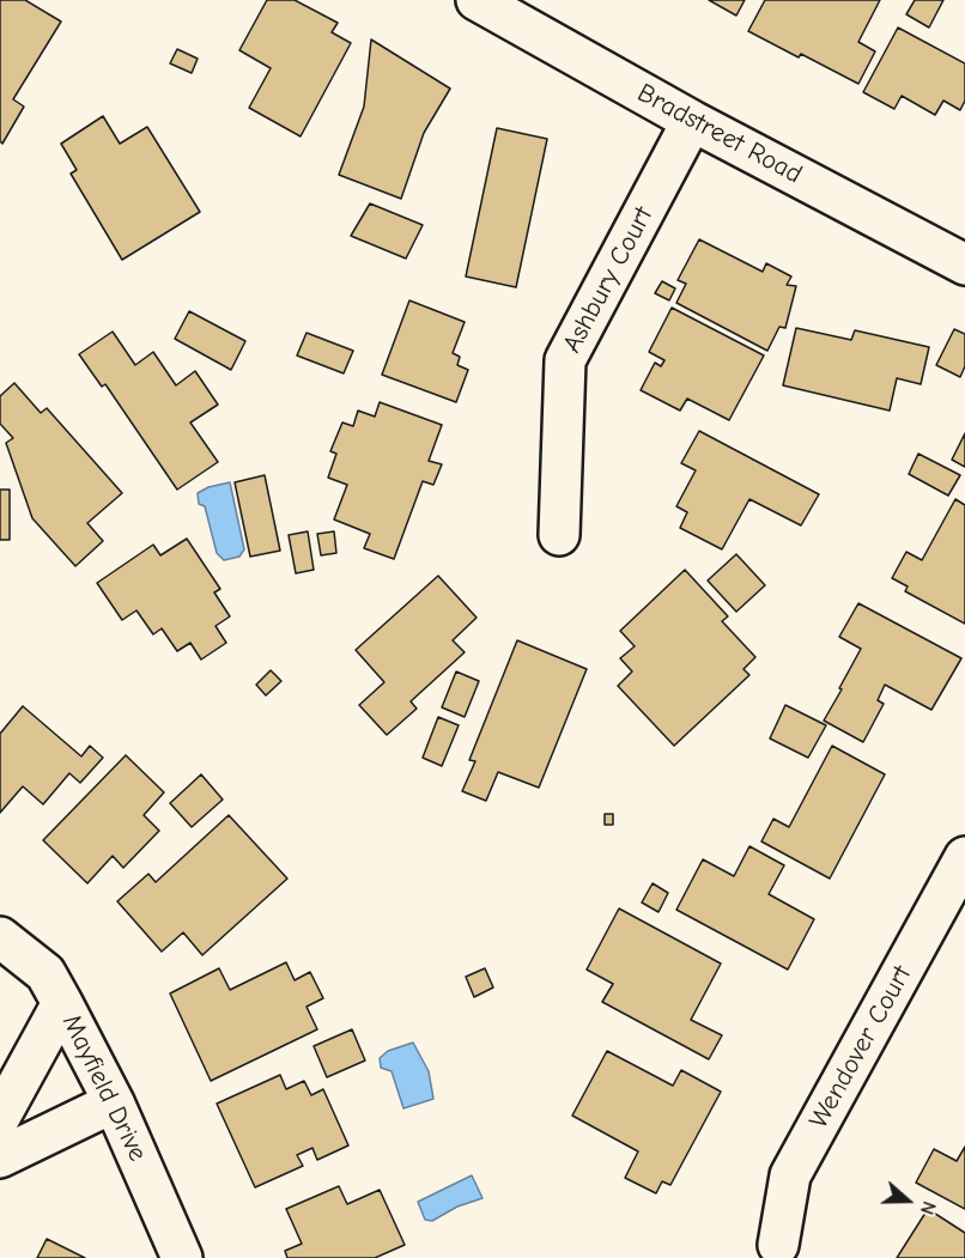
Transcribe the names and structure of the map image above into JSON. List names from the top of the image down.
{
  "streets": {
    "street": [
      "Bradstreet Road",
      "Ashbury Court",
      "Wendover Court",
      "Mayfield Drive"
    ]
  },
  "crossings": [
    ["Bradstreet Road", "Ashbury Court"]
  ],
  "north": "right"
}
